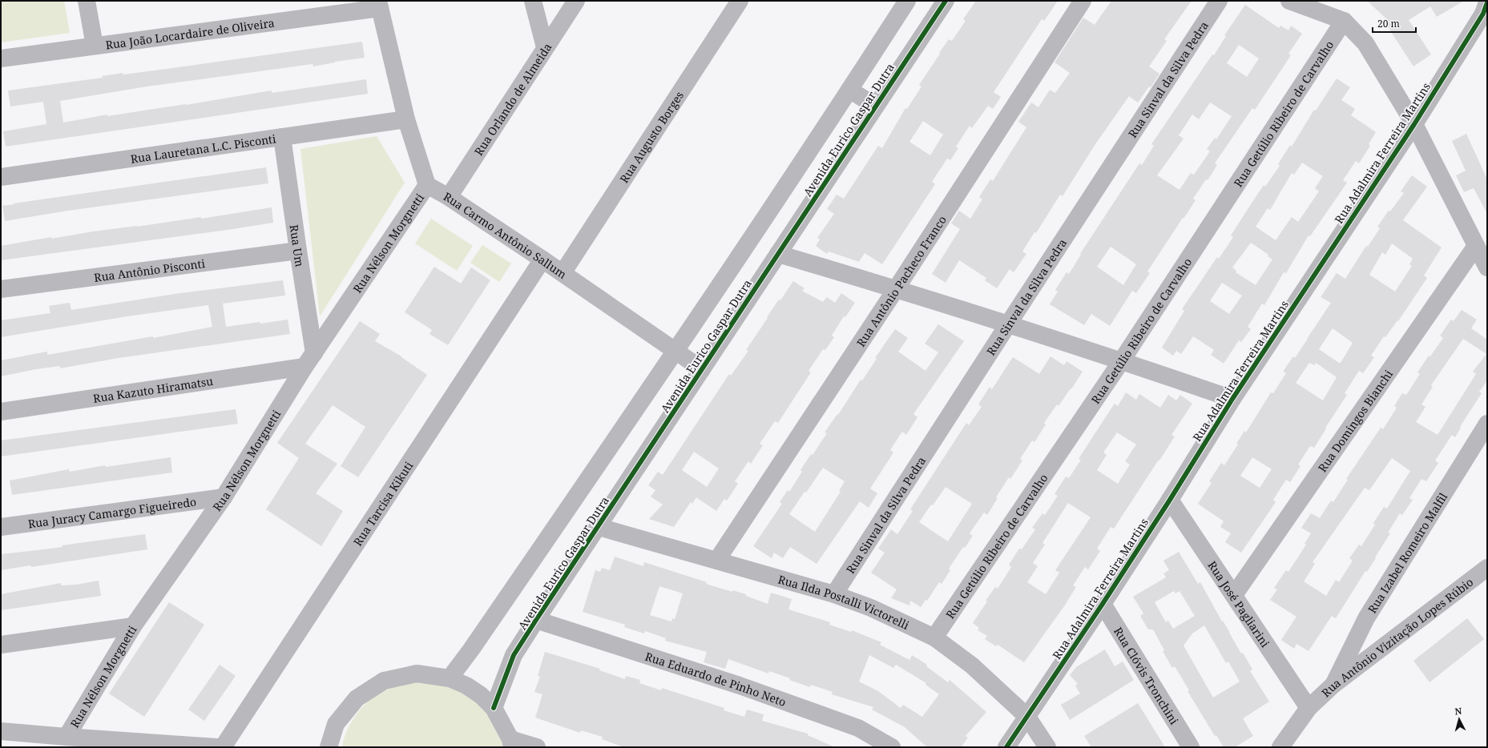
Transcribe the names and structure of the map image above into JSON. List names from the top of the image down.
{
  "streets": {
    "street": [
      "Rua João Locardaire de Oliveira",
      "Rua Sinval da Silva Pedra",
      "Rua Orlando de Almeida",
      "Rua Getúlio Ribeiro de Carvalho",
      "Avenida Eurico Gaspar Dutra",
      "Rua Augusto Borges",
      "Rua Lauretana L.C. Pisconti",
      "Rua Adalmira Ferreira Martins",
      "Rua Carmo Antônio Sallum",
      "Rua Nélson Morgnetti",
      "Rua Um",
      "Rua Antônio Pisconti",
      "Rua Antônio Pacheco Franco",
      "Rua Kazuto Hiramatsu",
      "Rua Domingos Bianchi",
      "Rua Tarcisa Kikuti",
      "Rua Juracy Camargo Figueiredo",
      "Rua Izabel Romeiro Malfil",
      "Rua Ilda Postalli Victorelli",
      "Rua José Pagliarini",
      "Rua Antônio Vizitação Lopes Rúbio",
      "Rua Clóvis Tronchini",
      "Rua Eduardo de Pinho Neto"
    ]
  },
  "crossings": [
    ["Rua Sinval da Silva Pedra", "Rua Ilda Postalli Victorelli"],
    ["Rua Orlando de Almeida", "Rua Carmo Antônio Sallum"],
    ["Rua Getúlio Ribeiro de Carvalho", "Rua Ilda Postalli Victorelli"],
    ["Avenida Eurico Gaspar Dutra", "Rua Carmo Antônio Sallum"],
    ["Avenida Eurico Gaspar Dutra", "Rua Ilda Postalli Victorelli"],
    ["Avenida Eurico Gaspar Dutra", "Rua Eduardo de Pinho Neto"],
    ["Rua Augusto Borges", "Rua Carmo Antônio Sallum"],
    ["Rua Lauretana L.C. Pisconti", "Rua Um"],
    ["Rua Adalmira Ferreira Martins", "Rua Ilda Postalli Victorelli"],
    ["Rua Adalmira Ferreira Martins", "Rua José Pagliarini"],
    ["Rua Adalmira Ferreira Martins", "Rua Clóvis Tronchini"],
    ["Rua Carmo Antônio Sallum", "Rua Nélson Morgnetti"],
    ["Rua Carmo Antônio Sallum", "Rua Tarcisa Kikuti"],
    ["Rua Nélson Morgnetti", "Rua Um"],
    ["Rua Nélson Morgnetti", "Rua Kazuto Hiramatsu"],
    ["Rua Nélson Morgnetti", "Rua Juracy Camargo Figueiredo"],
    ["Rua Um", "Rua Antônio Pisconti"],
    ["Rua Um", "Rua Kazuto Hiramatsu"],
    ["Rua Antônio Pacheco Franco", "Rua Ilda Postalli Victorelli"],
    ["Rua Domingos Bianchi", "Rua José Pagliarini"],
    ["Rua Izabel Romeiro Malfil", "Rua Antônio Vizitação Lopes Rúbio"],
    ["Rua José Pagliarini", "Rua Antônio Vizitação Lopes Rúbio"]
  ],
  "scale_bar": "20 m",
  "north": "top"
}
